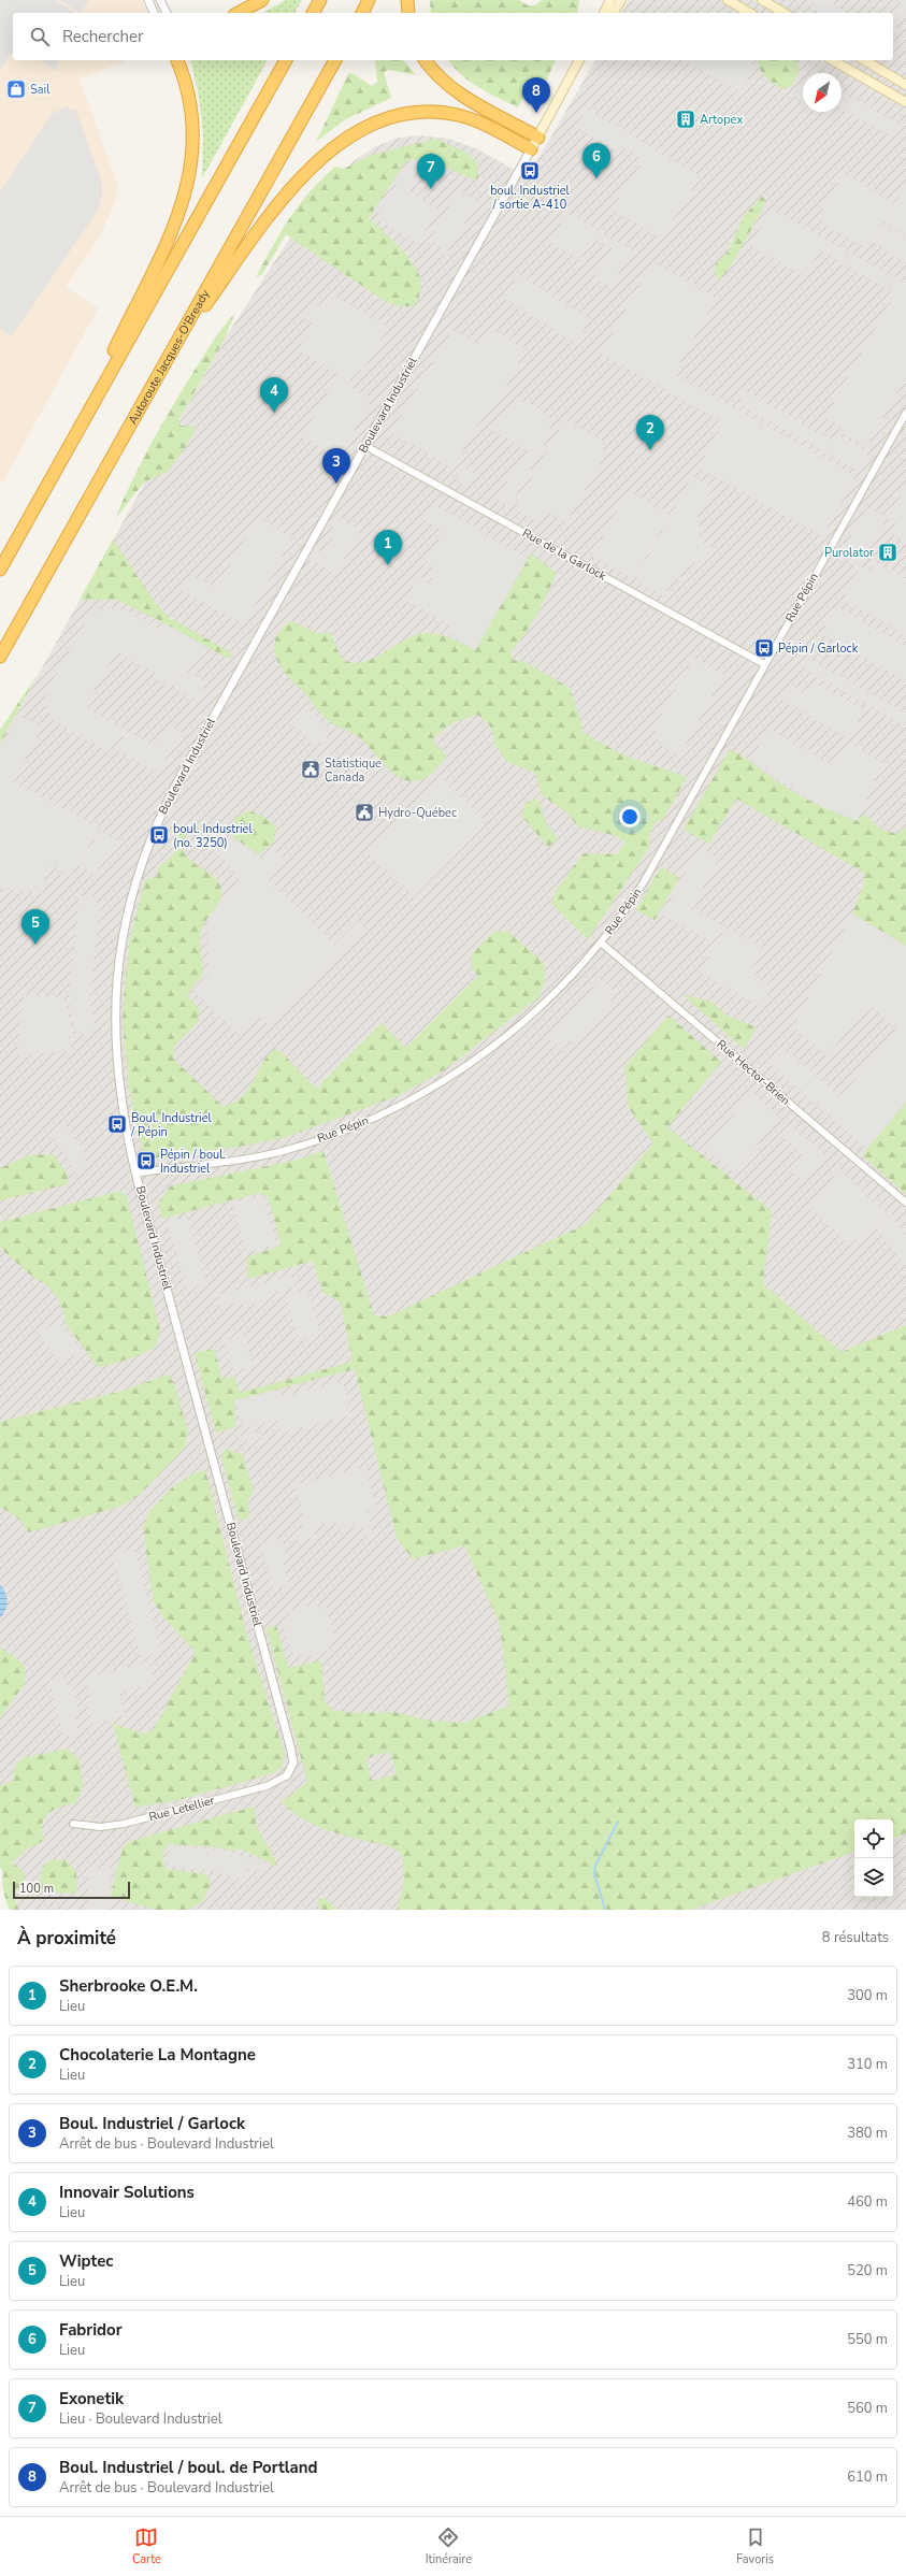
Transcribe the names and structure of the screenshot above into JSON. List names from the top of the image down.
{
  "streets": {
    "highway": ["Autoroute Jacques-O'Bready"],
    "main road": ["Boulevard Industriel"],
    "street": [
      "Rue de la Garlock",
      "Rue Pépin",
      "Rue Hector-Brien",
      "Rue Letellier"
    ]
  },
  "crossings": [
    ["Boulevard Industriel", "Rue de la Garlock"],
    ["Boulevard Industriel", "Rue Pépin"],
    ["Boulevard Industriel", "Rue Letellier"],
    ["Rue de la Garlock", "Rue Pépin"],
    ["Rue Pépin", "Rue Hector-Brien"]
  ],
  "places": {
    "shop": ["Sail"],
    "building": ["Artopex", "Purolator"],
    "bus stop": [
      "boul. Industriel / sortie A-410",
      "Pépin / Garlock",
      "boul. Industriel (no. 3250)",
      "Boul. Industriel / Pépin",
      "Pépin / boul. Industriel"
    ],
    "public building": ["Statistique Canada", "Hydro-Québec"]
  },
  "scale_bar": "100 m",
  "north": "bottom left",
  "page": {
    "search": "Rechercher",
    "pins": [
      "8",
      "6",
      "7",
      "4",
      "2",
      "3",
      "1",
      "5"
    ],
    "scale": "100 m",
    "heading": ["À proximité", "8 résultats"],
    "list": [
      {
        "mark": "1",
        "name": "Sherbrooke O.E.M.",
        "note": "Lieu",
        "value": "300 m"
      },
      {
        "mark": "2",
        "name": "Chocolaterie La Montagne",
        "note": "Lieu",
        "value": "310 m"
      },
      {
        "mark": "3",
        "name": "Boul. Industriel / Garlock",
        "note": "Arrêt de bus · Boulevard Industriel",
        "value": "380 m"
      },
      {
        "mark": "4",
        "name": "Innovair Solutions",
        "note": "Lieu",
        "value": "460 m"
      },
      {
        "mark": "5",
        "name": "Wiptec",
        "note": "Lieu",
        "value": "520 m"
      },
      {
        "mark": "6",
        "name": "Fabridor",
        "note": "Lieu",
        "value": "550 m"
      },
      {
        "mark": "7",
        "name": "Exonetik",
        "note": "Lieu · Boulevard Industriel",
        "value": "560 m"
      },
      {
        "mark": "8",
        "name": "Boul. Industriel / boul. de Portland",
        "note": "Arrêt de bus · Boulevard Industriel",
        "value": "610 m"
      }
    ],
    "nav": ["Carte", "Itinéraire", "Favoris"]
  }
}
